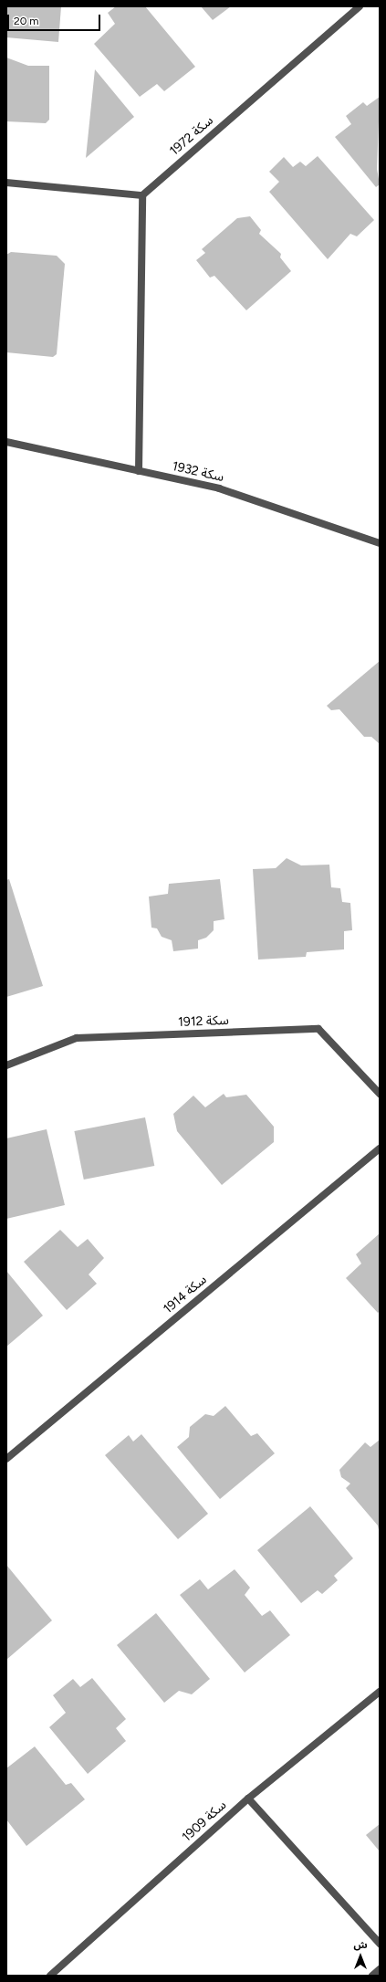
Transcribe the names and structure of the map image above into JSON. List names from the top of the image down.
{
  "streets": {
    "street": [
      "سكة 1972",
      "سكة 1932",
      "سكة 1912",
      "سكة 1914",
      "سكة 1909"
    ]
  },
  "scale_bar": "20 m",
  "north": "top"
}
